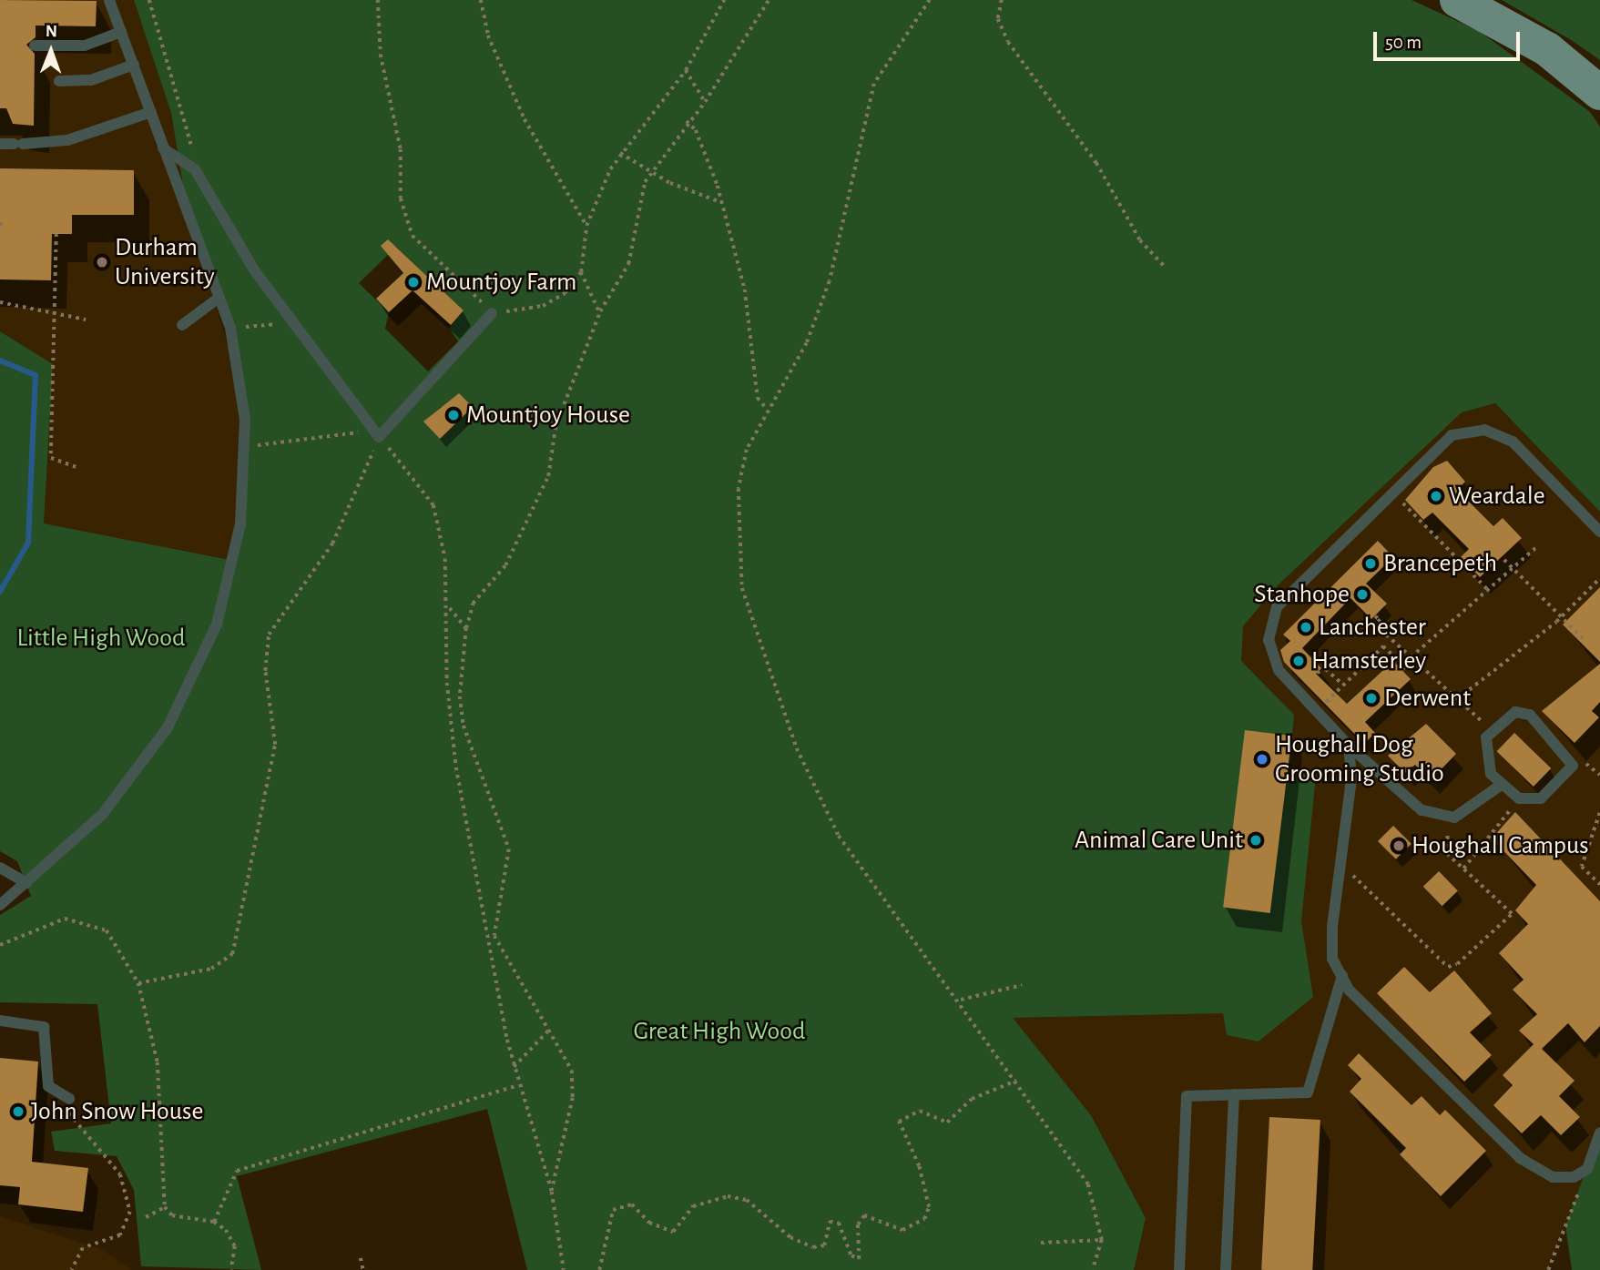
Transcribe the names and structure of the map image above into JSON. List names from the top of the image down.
{
  "parks": ["Little High Wood", "Great High Wood"],
  "places": [
    "Durham University",
    "Mountjoy Farm",
    "Mountjoy House",
    "Weardale",
    "Brancepeth",
    "Stanhope",
    "Lanchester",
    "Hamsterley",
    "Derwent",
    "Houghall Dog Grooming Studio",
    "Animal Care Unit",
    "Houghall Campus",
    "John Snow House"
  ],
  "scale_bar": "50 m",
  "north": "top"
}
